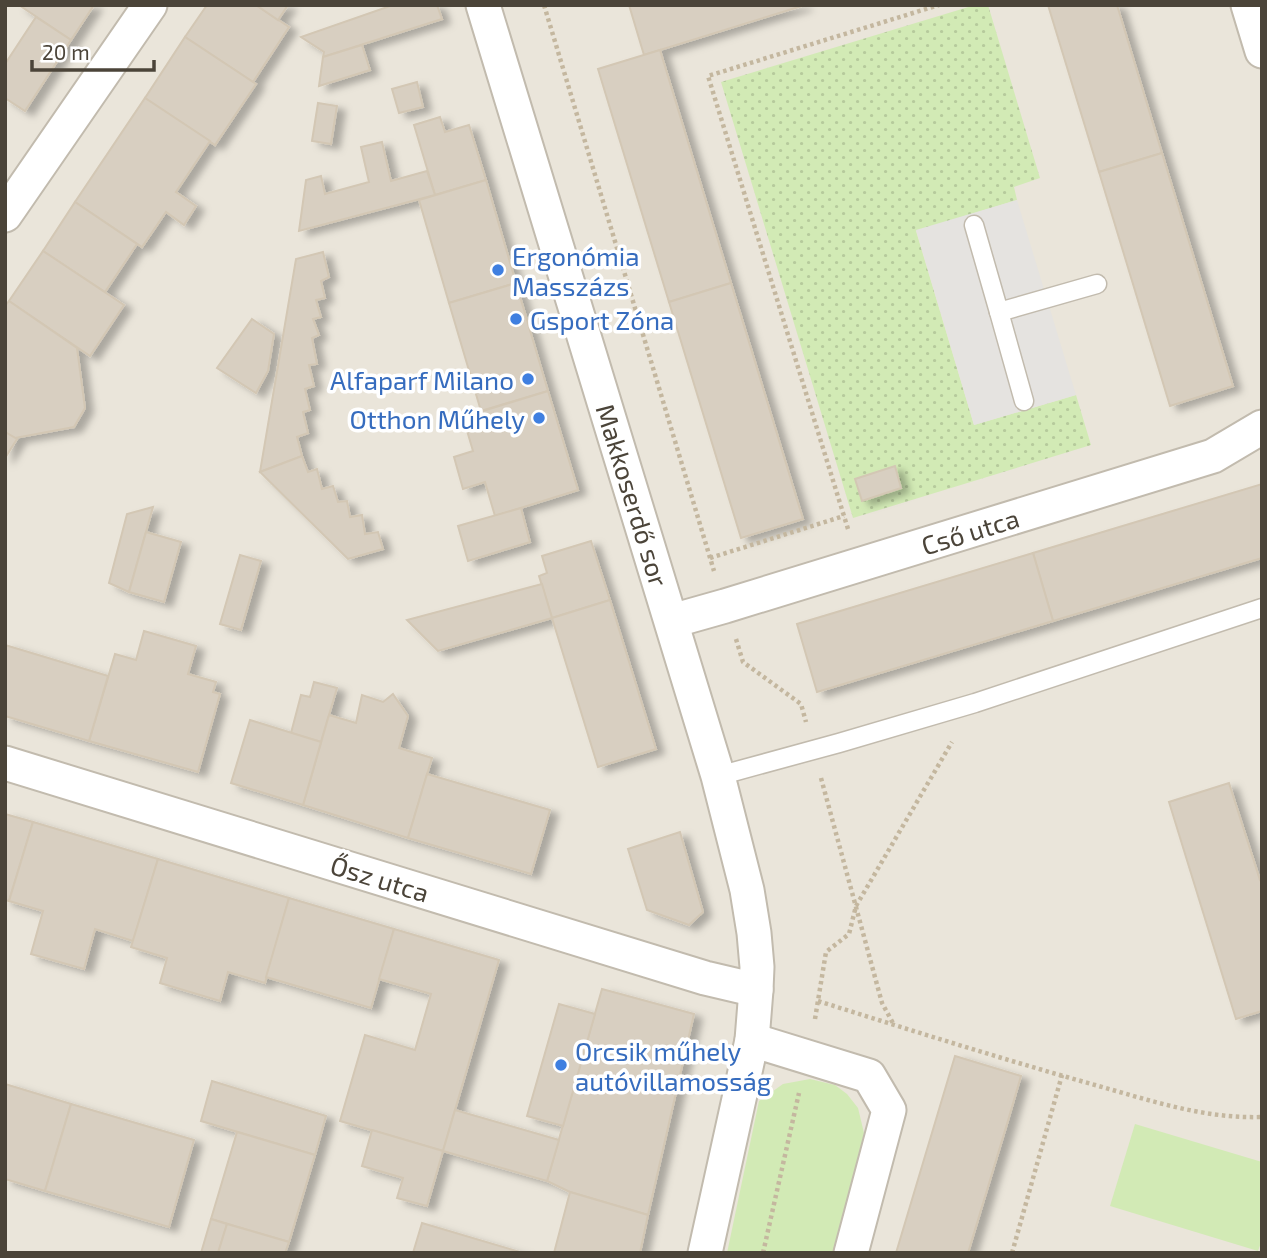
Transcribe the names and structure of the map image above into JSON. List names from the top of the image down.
{
  "streets": {
    "street": ["Makkoserdő sor", "Cső utca", "Ősz utca"]
  },
  "crossings": [
    ["Makkoserdő sor", "Cső utca"],
    ["Makkoserdő sor", "Ősz utca"]
  ],
  "places": [
    "Ergonómia Masszázs",
    "Gsport Zóna",
    "Alfaparf Milano",
    "Otthon Műhely",
    "Orcsik műhely autóvillamosság"
  ],
  "scale_bar": "20 m"
}
